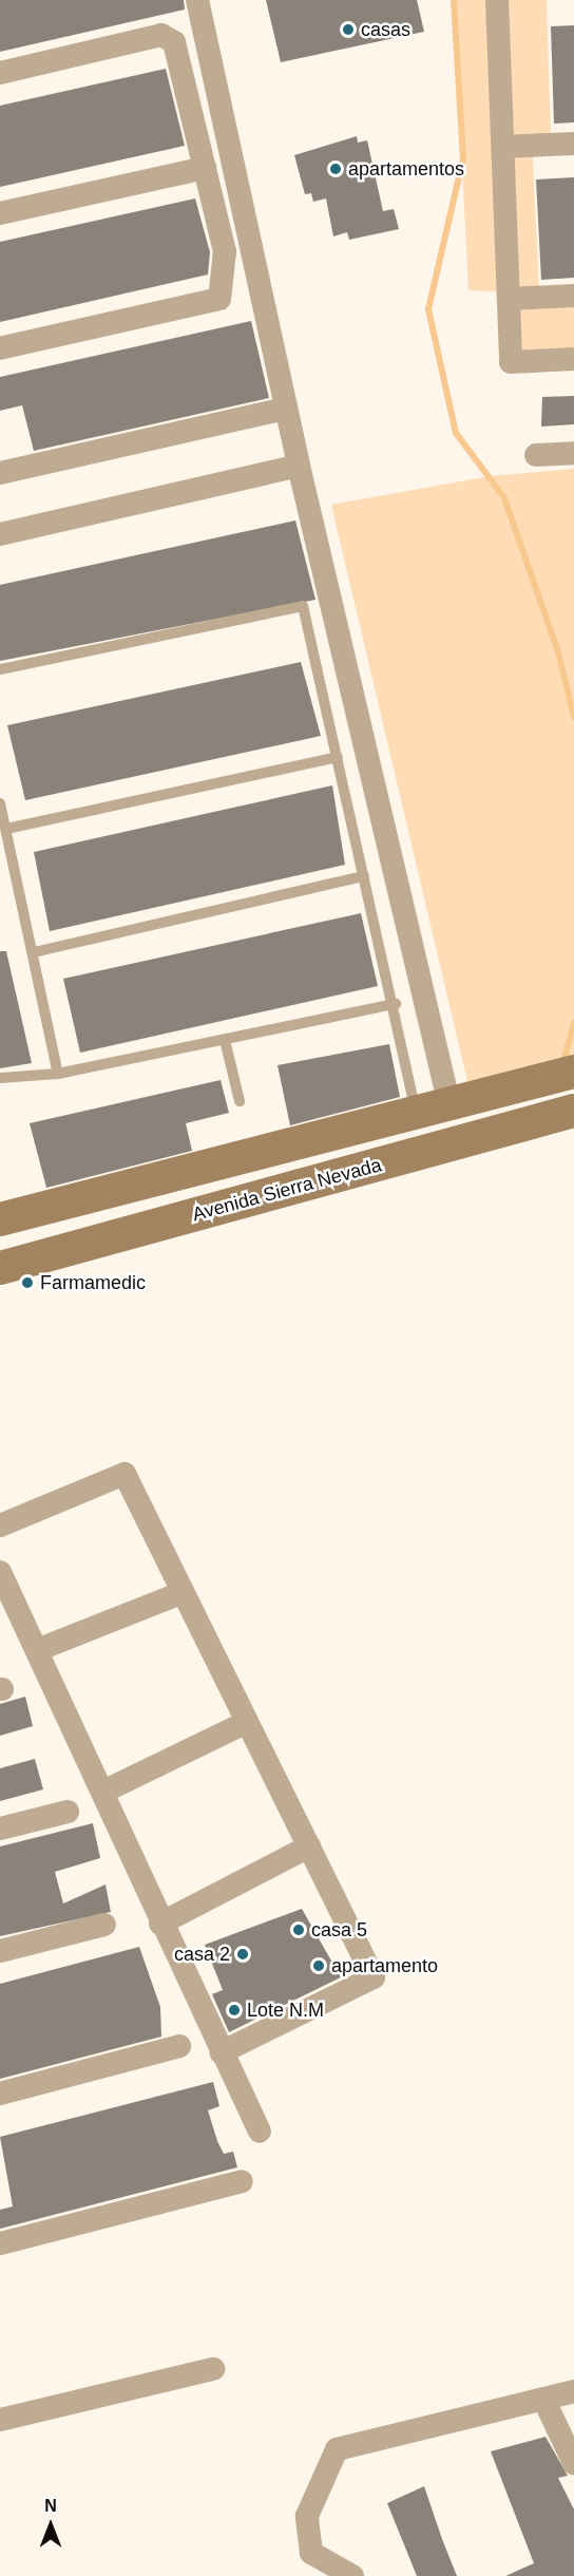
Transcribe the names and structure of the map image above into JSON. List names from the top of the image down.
{
  "streets": {
    "main road": ["Avenida Sierra Nevada"]
  },
  "places": [
    "casas",
    "apartamentos",
    "Farmamedic",
    "casa 5",
    "casa 2",
    "apartamento",
    "Lote N.M"
  ],
  "north": "top"
}
